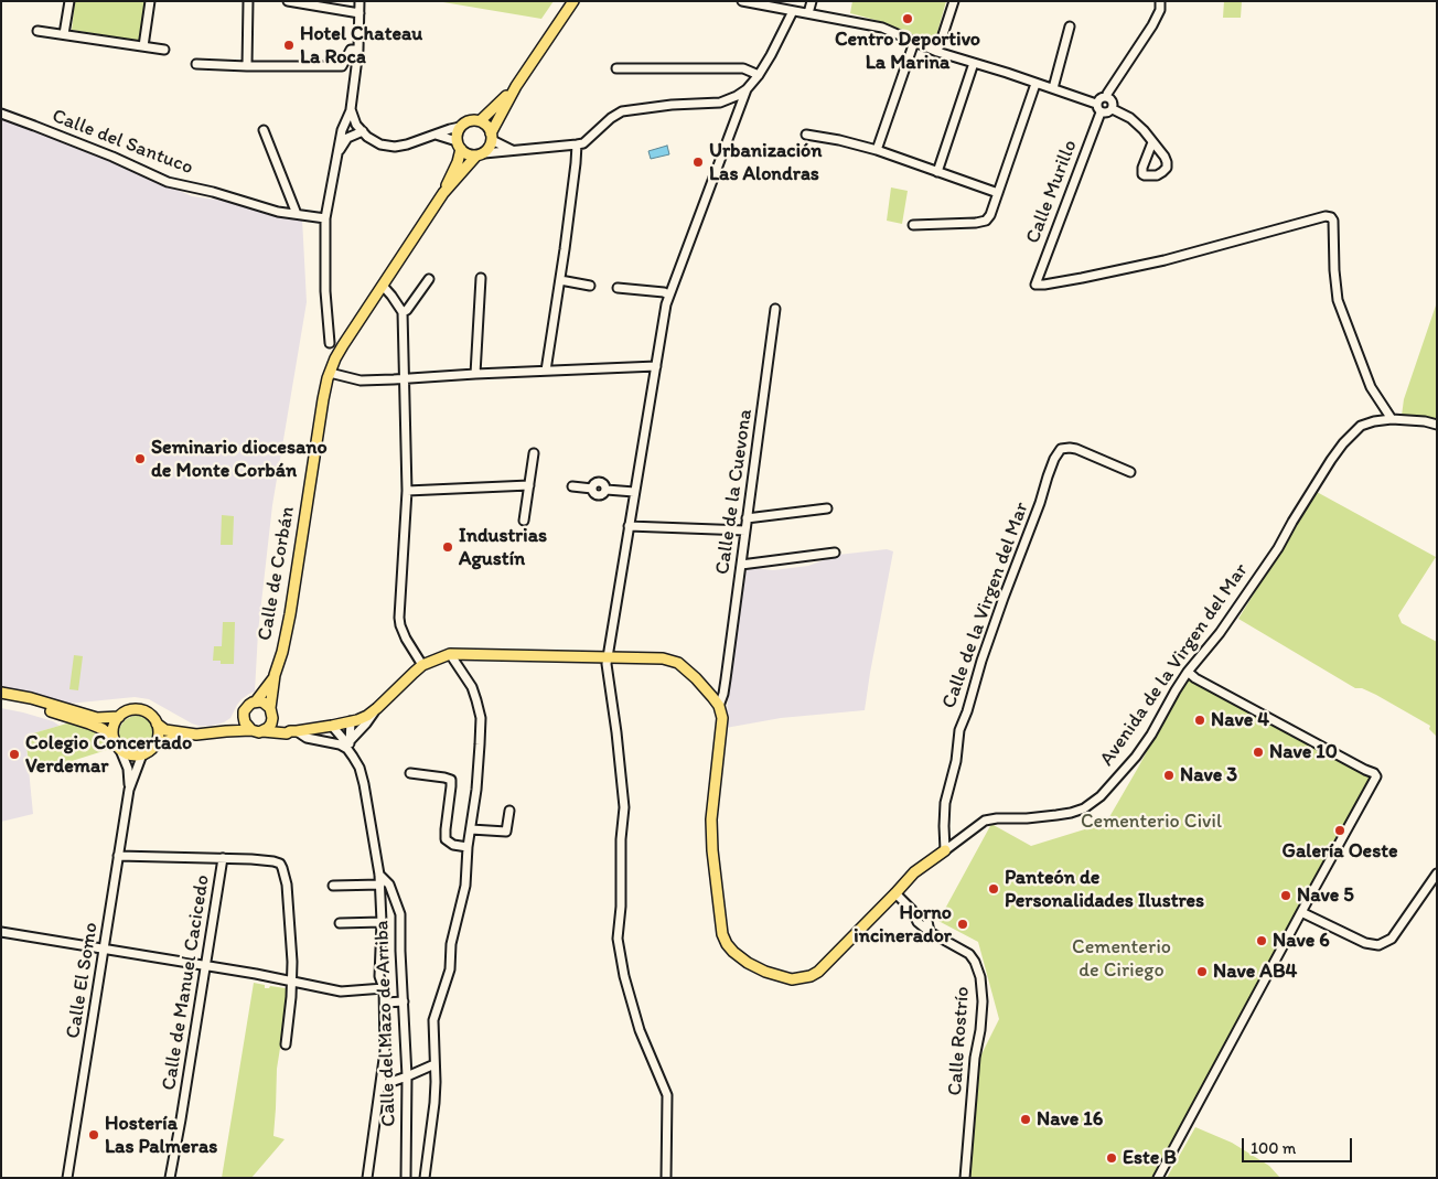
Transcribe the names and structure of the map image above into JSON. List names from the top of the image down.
{
  "streets": {
    "main road": ["Calle de Corbán", "Avenida de la Virgen del Mar"],
    "street": [
      "Calle del Santuco",
      "Calle Murillo",
      "Calle de la Cuevona",
      "Calle de la Virgen del Mar",
      "Calle El Somo",
      "Calle de Manuel Cacicedo",
      "Calle del Mazo de Arriba",
      "Calle Rostrío"
    ]
  },
  "crossings": [
    ["Calle Murillo", "Avenida de la Virgen del Mar"],
    ["Calle de la Cuevona", "Avenida de la Virgen del Mar"],
    ["Calle de la Virgen del Mar", "Avenida de la Virgen del Mar"],
    ["Avenida de la Virgen del Mar", "Calle Rostrío"]
  ],
  "parks": ["Cementerio Civil", "Cementerio de Ciriego"],
  "places": [
    "Centro Deportivo La Marina",
    "Hotel Chateau La Roca",
    "Urbanización Las Alondras",
    "Seminario diocesano de Monte Corbán",
    "Industrias Agustín",
    "Nave 4",
    "Nave 10",
    "Colegio Concertado Verdemar",
    "Nave 3",
    "Galería Oeste",
    "Panteón de Personalidades Ilustres",
    "Nave 5",
    "Horno incinerador",
    "Nave 6",
    "Nave AB4",
    "Nave 16",
    "Hostería Las Palmeras",
    "Este B"
  ],
  "scale_bar": "100 m"
}
